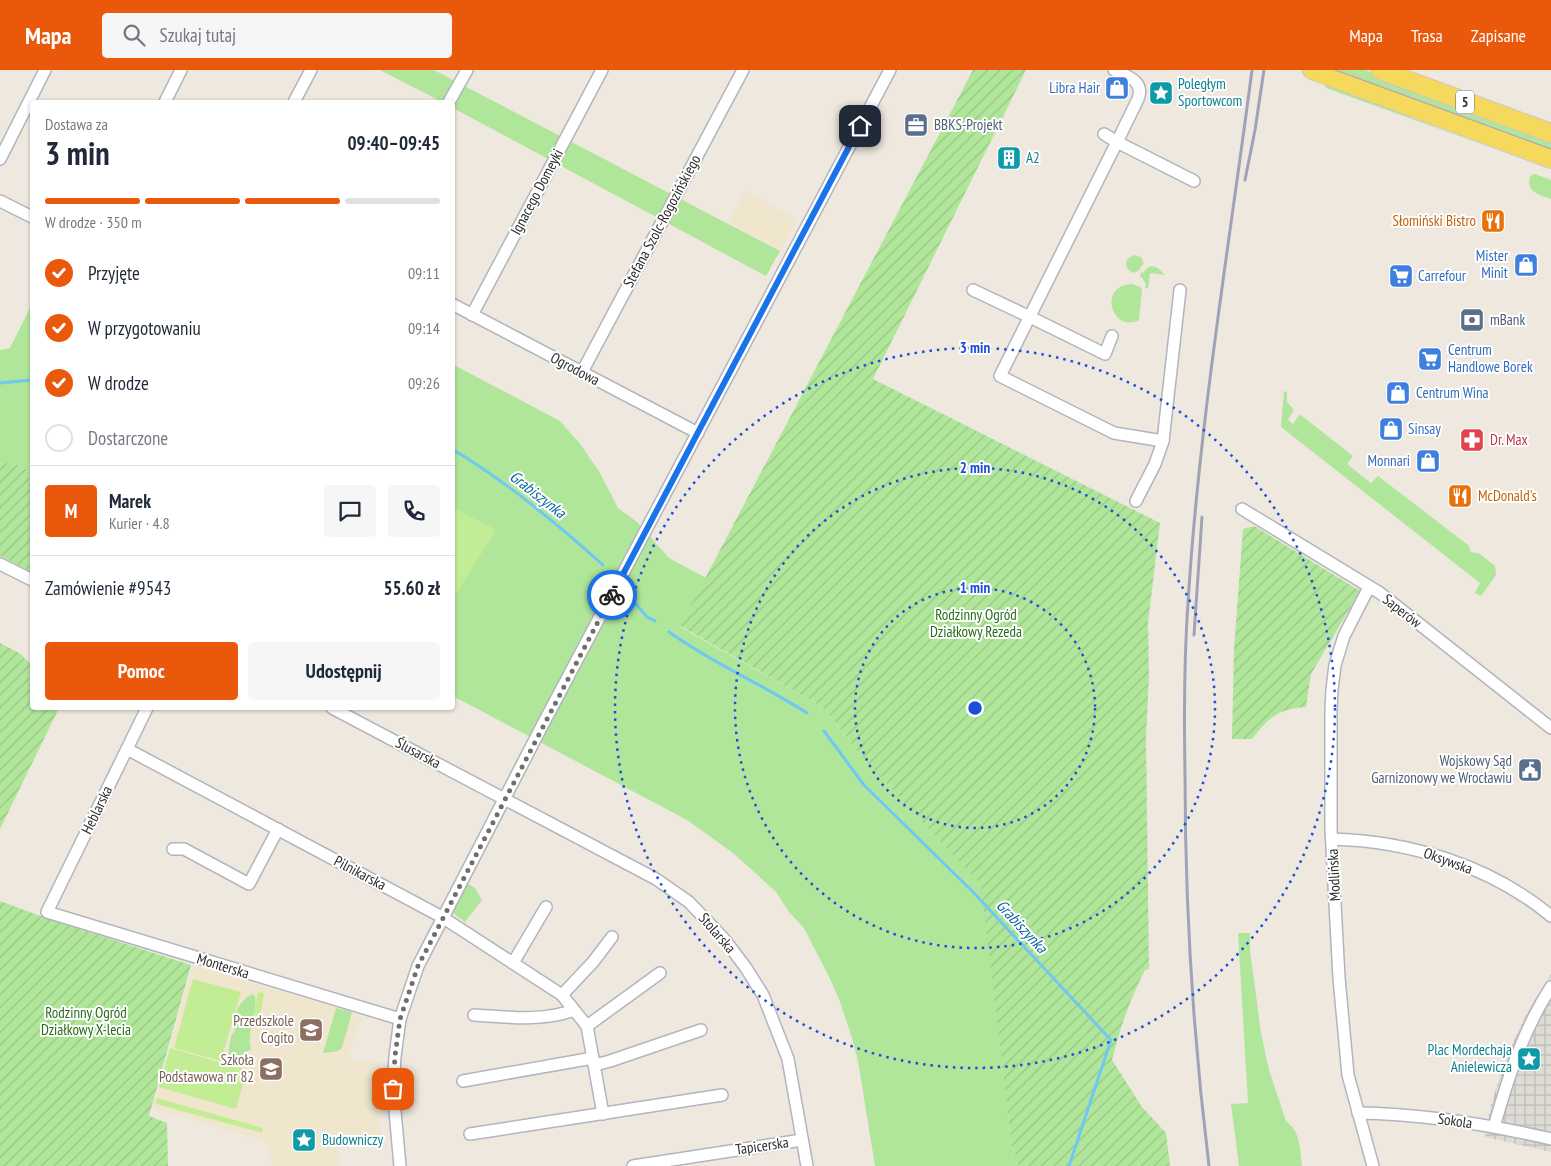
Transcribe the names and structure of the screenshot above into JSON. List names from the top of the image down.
{
  "streets": {
    "main road": ["5"],
    "street": [
      "Ignacego Domeyki",
      "Stefana Szolc-Rogozińskiego",
      "Ogrodowa",
      "Saperów",
      "Ślusarska",
      "Heblarska",
      "Oksywska",
      "Pilnikarska",
      "Modlińska",
      "Stolarska",
      "Monterska",
      "Sokola",
      "Tapicerska"
    ]
  },
  "crossings": [
    ["Ignacego Domeyki", "Ogrodowa"],
    ["Stefana Szolc-Rogozińskiego", "Ogrodowa"],
    ["Saperów", "Modlińska"],
    ["Ślusarska", "Stolarska"],
    ["Heblarska", "Pilnikarska"],
    ["Heblarska", "Monterska"],
    ["Oksywska", "Modlińska"],
    ["Modlińska", "Sokola"],
    ["Stolarska", "Tapicerska"]
  ],
  "water": ["Grabiszynka"],
  "parks": ["Rodzinny Ogród Działkowy Rezeda", "Rodzinny Ogród Działkowy X-lecia"],
  "places": {
    "shop": [
      "Libra Hair",
      "Mister Minit",
      "Centrum Wina",
      "Sinsay",
      "Monnari"
    ],
    "place": ["Poległym Sportowcom", "Plac Mordechaja Anielewicza", "Budowniczy"],
    "office": ["BBKS-Projekt"],
    "building": ["A2"],
    "restaurant": ["Słomiński Bistro", "McDonald's"],
    "supermarket": ["Carrefour", "Centrum Handlowe Borek"],
    "bank": ["mBank"],
    "pharmacy": ["Dr. Max"],
    "public building": ["Wojskowy Sąd Garnizonowy we Wrocławiu"],
    "school or university": ["Przedszkole Cogito", "Szkoła Podstawowa nr 82"]
  },
  "page": {
    "header": "Mapa",
    "search": "Szukaj tutaj",
    "nav": ["Mapa", "Trasa", "Zapisane"],
    "heading": ["3 min", "Dostawa za", "09:40–09:45"],
    "panel": [
      "Marek",
      "Kurier · 4.8",
      "Zamówienie #9543",
      "55.60 zł"
    ],
    "bar": "W drodze · 350 m",
    "list": [
      ["Przyjęte", "09:11"],
      ["W przygotowaniu", "09:14"],
      ["W drodze", "09:26"],
      "Dostarczone"
    ],
    "round": "M",
    "buttons": ["Pomoc", "Udostępnij"]
  },
  "rings": ["3 min", "2 min", "1 min"]
}
